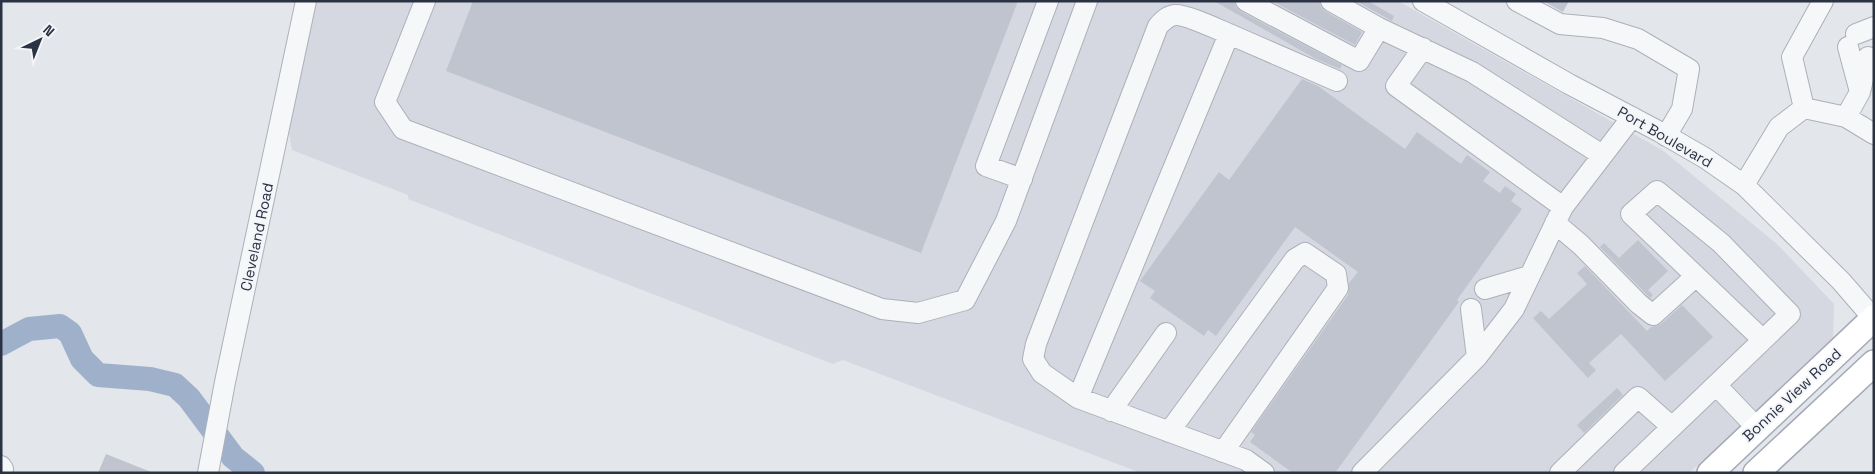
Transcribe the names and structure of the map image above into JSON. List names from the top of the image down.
{
  "streets": {
    "main road": ["Bonnie View Road"],
    "street": ["Port Boulevard", "Cleveland Road"]
  },
  "crossings": [
    ["Port Boulevard", "Bonnie View Road"]
  ],
  "north": "top right"
}
